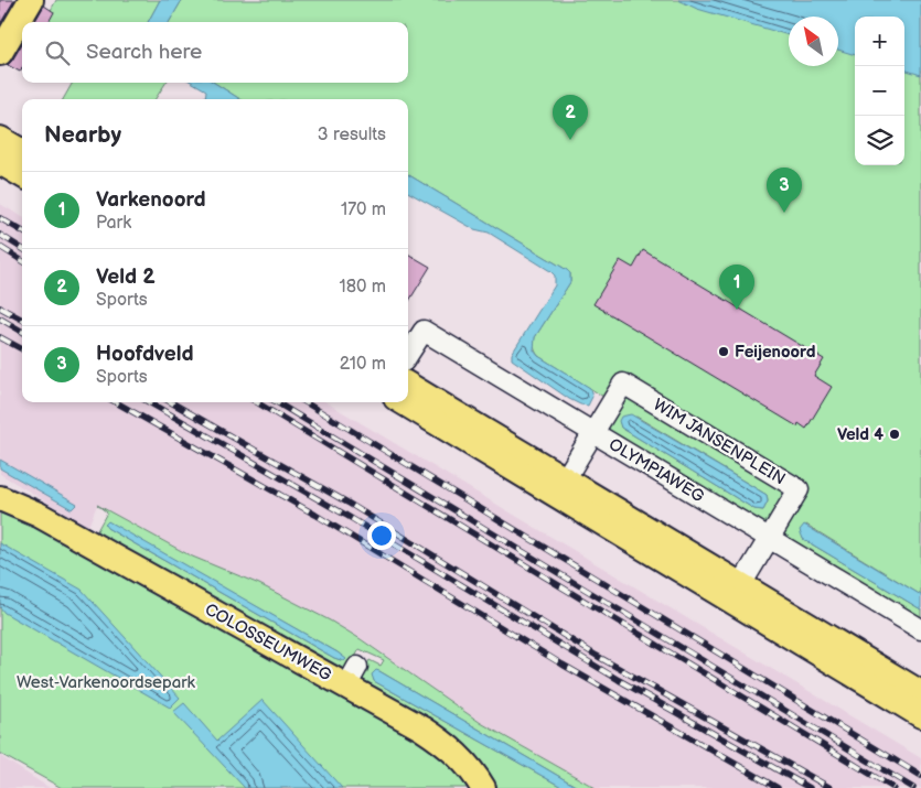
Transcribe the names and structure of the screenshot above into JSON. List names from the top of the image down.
{
  "streets": {
    "main road": ["COLOSSEUMWEG"],
    "lane": ["WIM JANSENPLEIN", "OLYMPIAWEG"]
  },
  "crossings": [
    ["WIM JANSENPLEIN", "OLYMPIAWEG"]
  ],
  "parks": ["West-Varkenoordsepark"],
  "places": ["Feijenoord", "Veld 4"],
  "north": "top left",
  "page": {
    "map_buttons": ["+", "−"],
    "search": "Search here",
    "pins": ["2", "3", "1"],
    "heading": ["Nearby", "3 results"],
    "list": [
      {
        "mark": "1",
        "name": "Varkenoord",
        "note": "Park",
        "value": "170 m"
      },
      {
        "mark": "2",
        "name": "Veld 2",
        "note": "Sports",
        "value": "180 m"
      },
      {
        "mark": "3",
        "name": "Hoofdveld",
        "note": "Sports",
        "value": "210 m"
      }
    ]
  }
}
